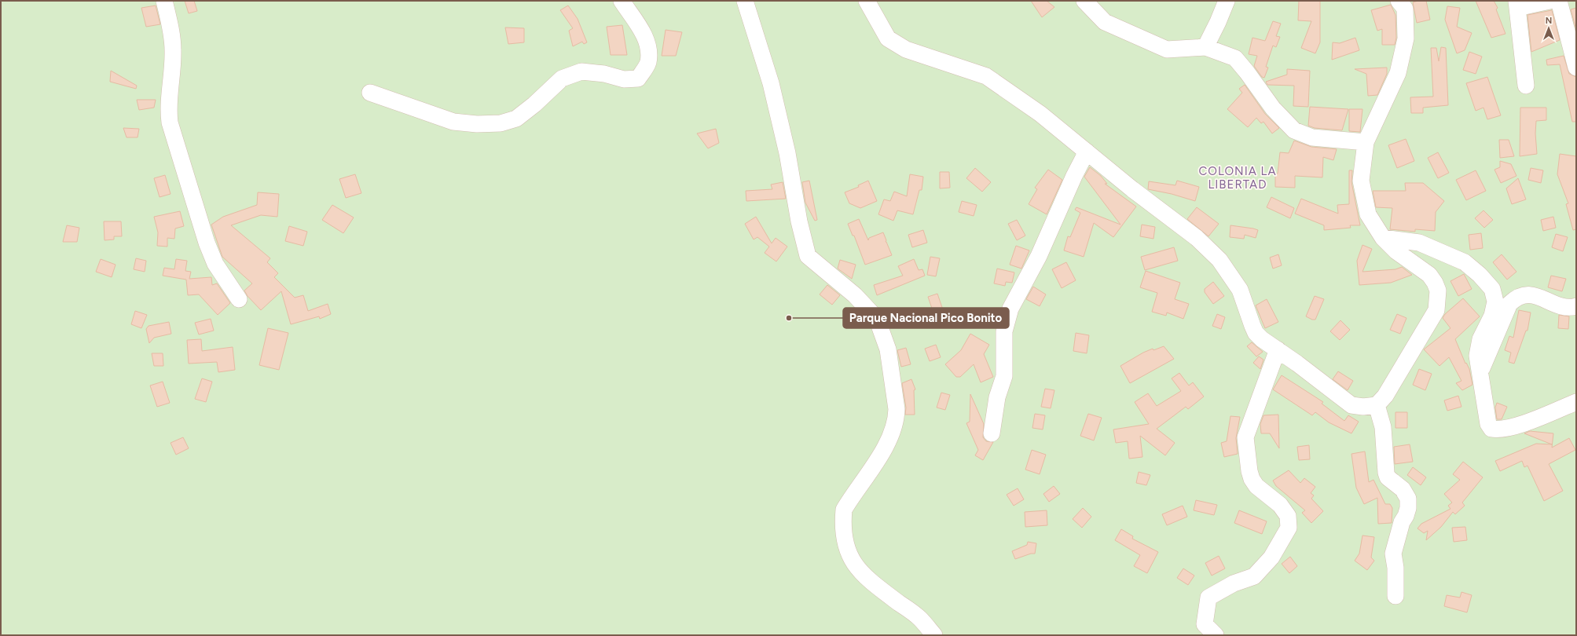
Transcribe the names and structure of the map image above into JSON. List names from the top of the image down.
{
  "districts": ["COLONIA LA LIBERTAD"],
  "places": ["Parque Nacional Pico Bonito"],
  "north": "top"
}
